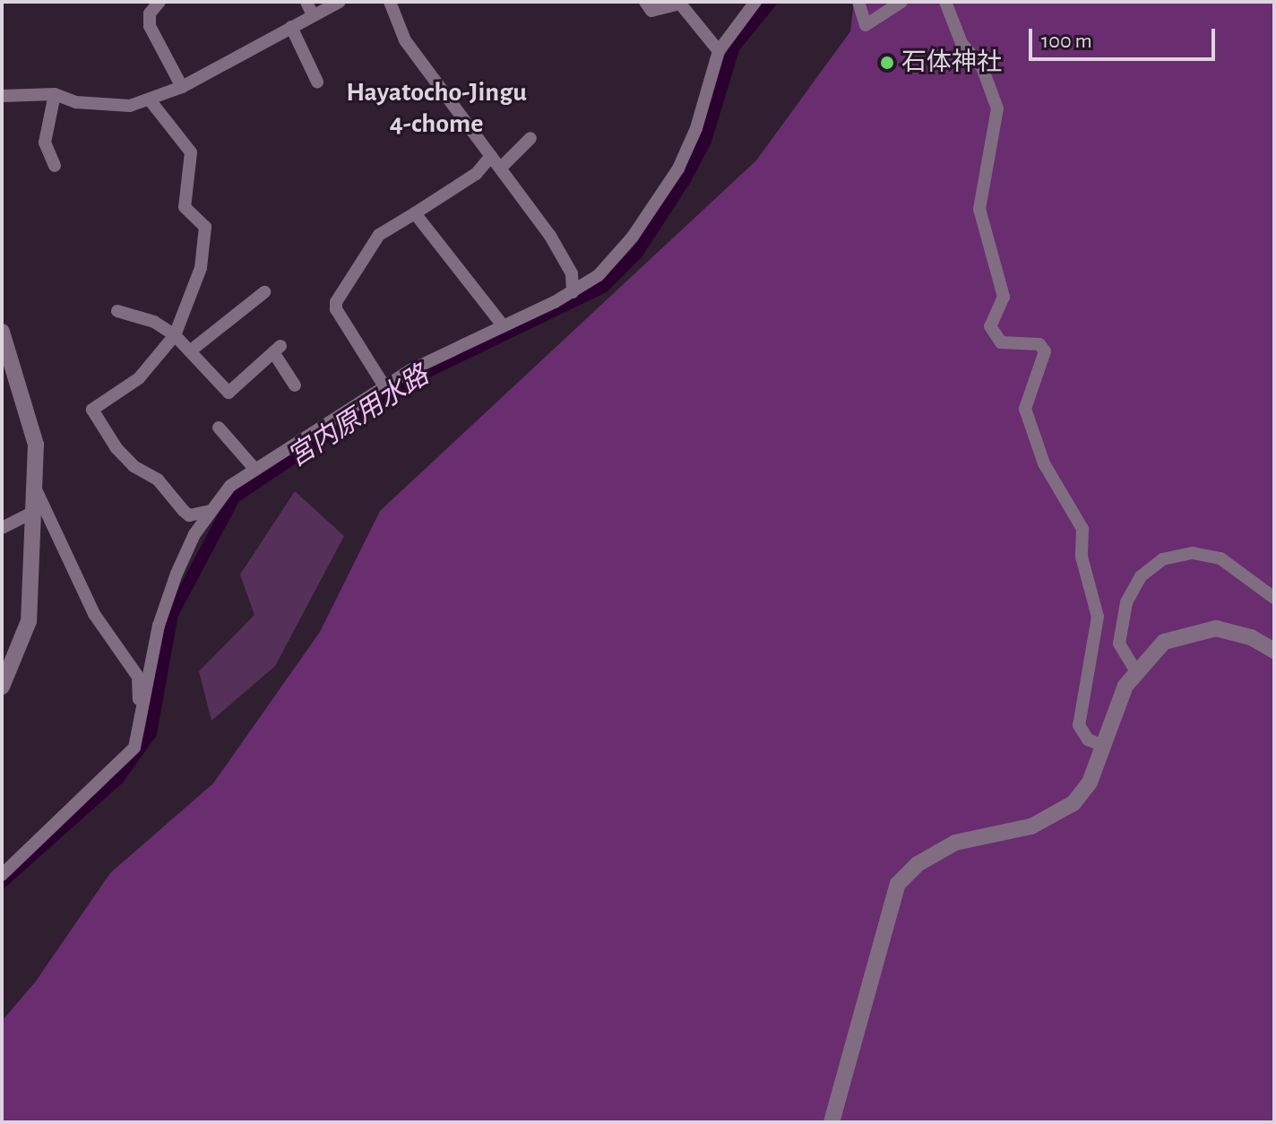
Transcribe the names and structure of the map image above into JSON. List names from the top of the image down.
{
  "districts": ["Hayatocho-Jingu 4-chome"],
  "water": ["宮内原用水路"],
  "places": ["石体神社"],
  "scale_bar": "100 m"
}
